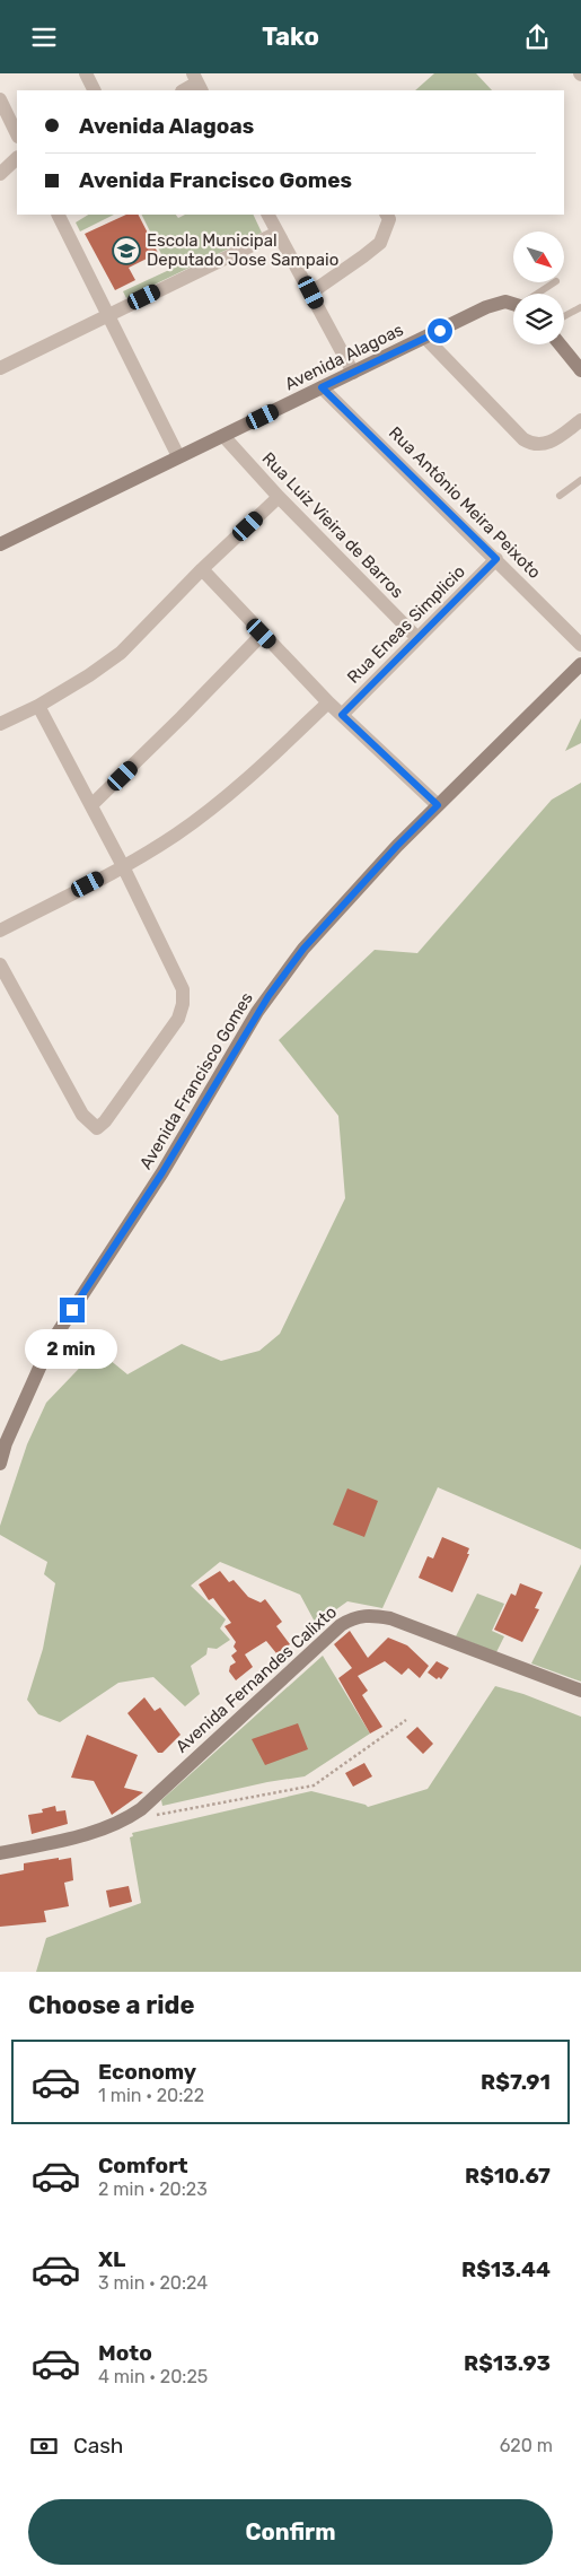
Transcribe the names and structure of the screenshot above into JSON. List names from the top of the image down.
{
  "streets": {
    "street": [
      "Avenida Alagoas",
      "Rua Antônio Meira Peixoto",
      "Rua Luiz Vieira de Barros",
      "Rua Eneas Simplicio",
      "Avenida Francisco Gomes",
      "Avenida Fernandes Calixto"
    ]
  },
  "crossings": [
    ["Avenida Alagoas", "Rua Antônio Meira Peixoto"],
    ["Avenida Alagoas", "Rua Luiz Vieira de Barros"],
    ["Rua Antônio Meira Peixoto", "Rua Eneas Simplicio"],
    ["Rua Luiz Vieira de Barros", "Rua Eneas Simplicio"]
  ],
  "places": {
    "school or university": ["Escola Municipal Deputado Jose Sampaio"]
  },
  "north": "bottom right",
  "page": {
    "header": "Tako",
    "banner": ["Avenida Alagoas", "Avenida Francisco Gomes"],
    "bubble": "2 min",
    "heading": "Choose a ride",
    "list": [
      {
        "name": "Economy",
        "note": "1 min · 20:22",
        "value": "R$7.91"
      },
      {
        "name": "Comfort",
        "note": "2 min · 20:23",
        "value": "R$10.67"
      },
      {
        "name": "XL",
        "note": "3 min · 20:24",
        "value": "R$13.44"
      },
      {
        "name": "Moto",
        "note": "4 min · 20:25",
        "value": "R$13.93"
      }
    ],
    "pay": ["Cash", "620 m"],
    "buttons": "Confirm"
  }
}
